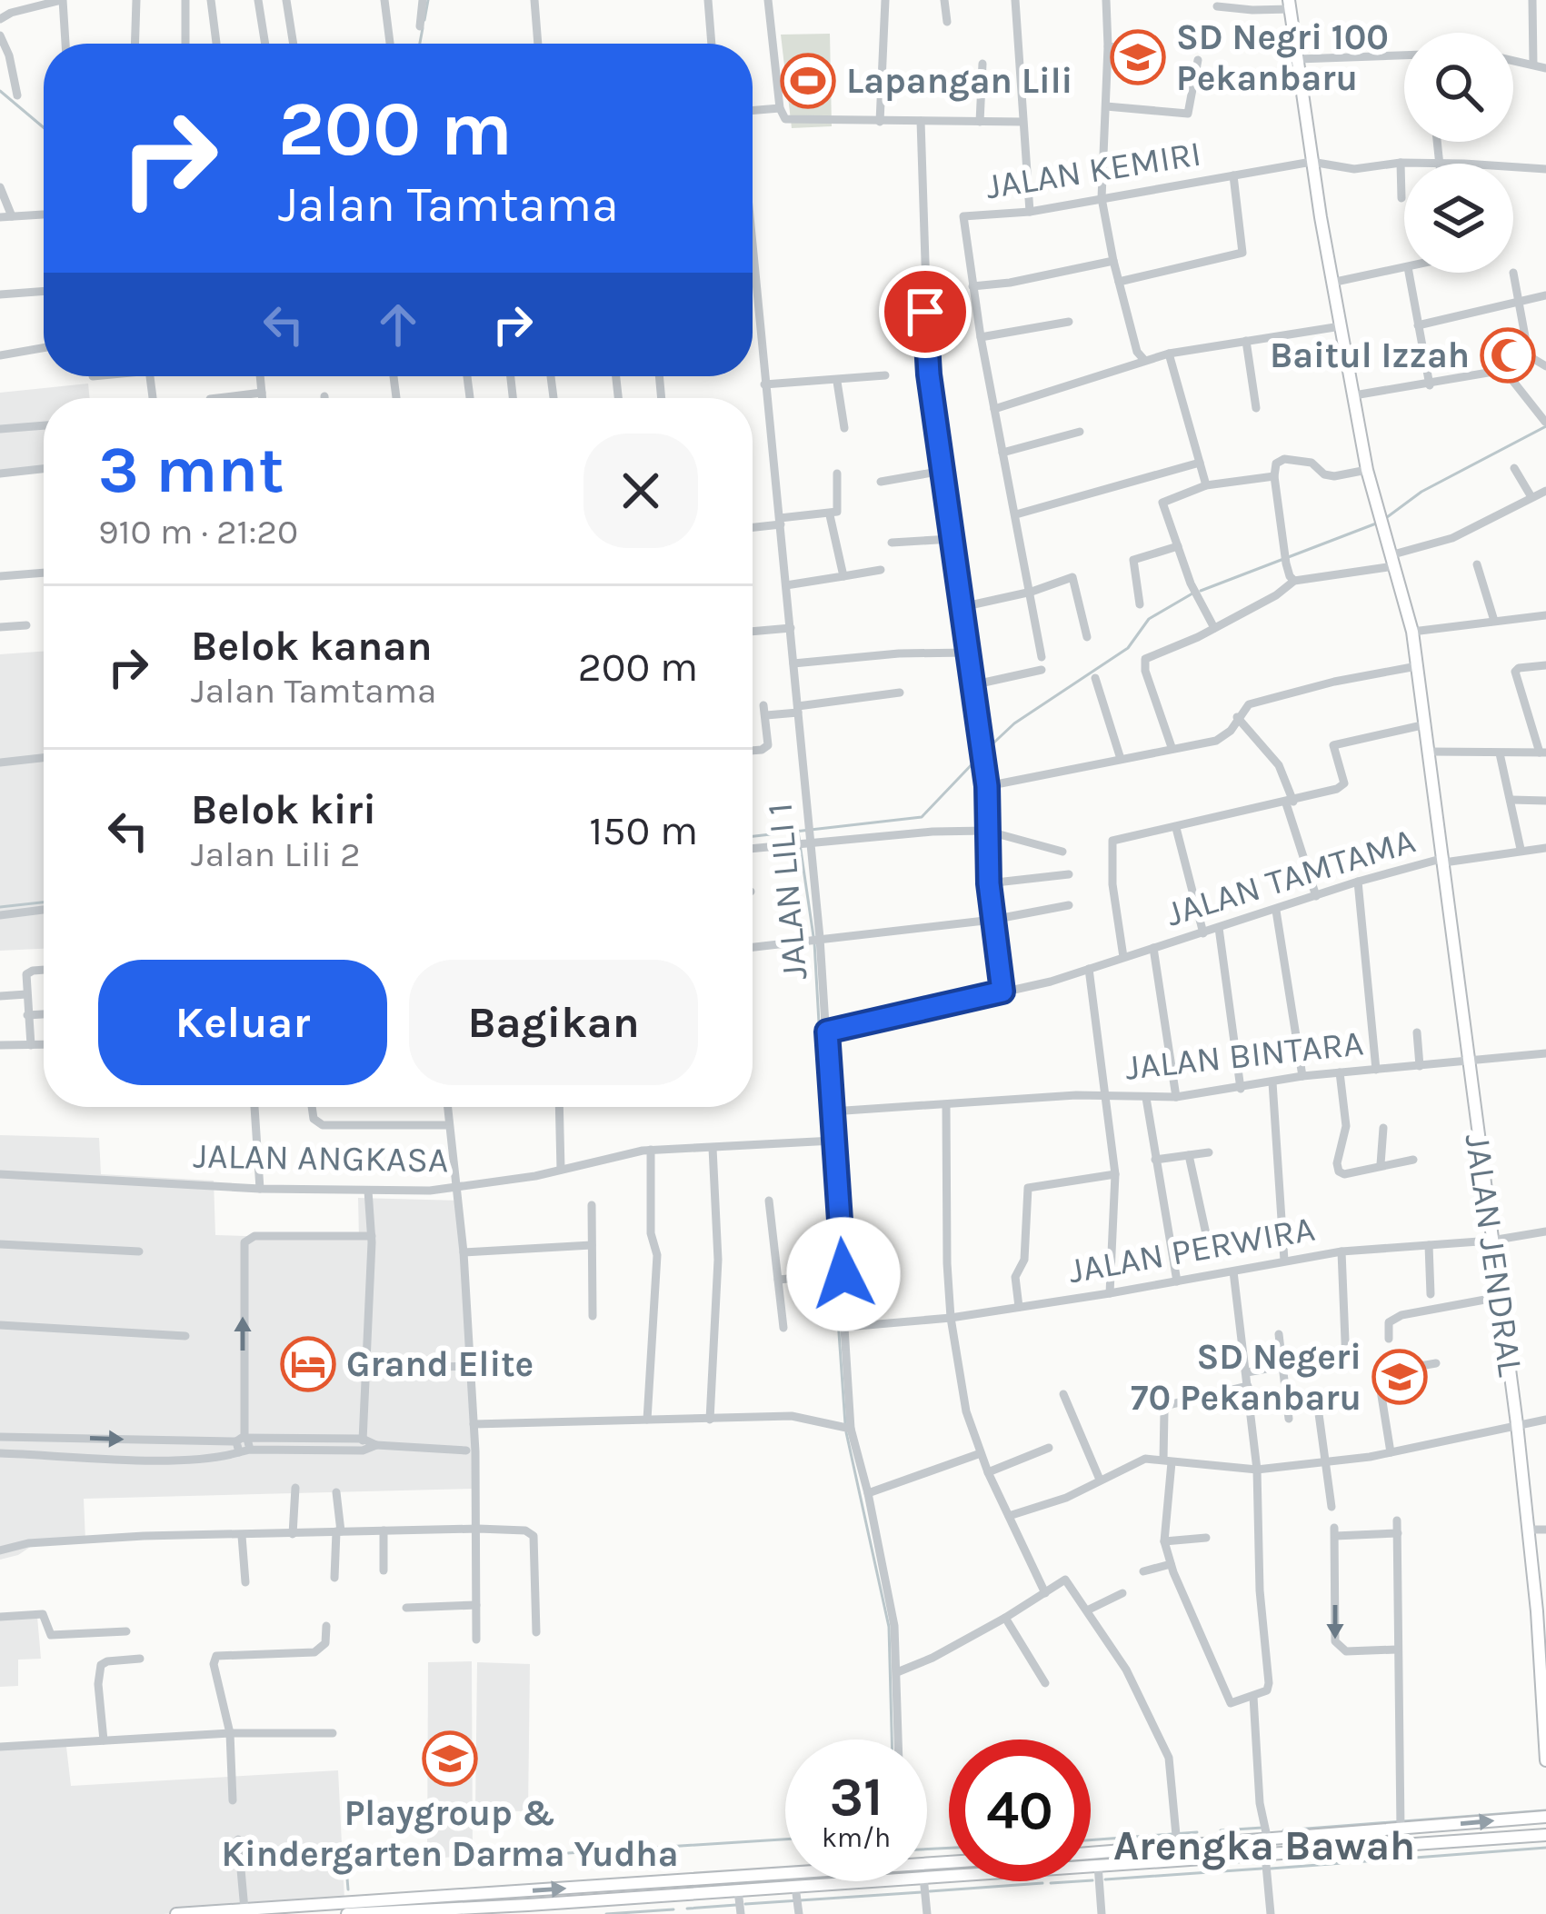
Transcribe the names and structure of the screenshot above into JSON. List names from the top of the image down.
{
  "streets": {
    "main road": ["JALAN JENDRAL"],
    "street": [
      "JALAN KEMIRI",
      "JALAN TAMTAMA",
      "JALAN LILI 1",
      "JALAN BINTARA",
      "JALAN ANGKASA",
      "JALAN PERWIRA"
    ]
  },
  "crossings": [
    ["JALAN KEMIRI", "JALAN JENDRAL"],
    ["JALAN TAMTAMA", "JALAN LILI 1"],
    ["JALAN TAMTAMA", "JALAN BINTARA"],
    ["JALAN TAMTAMA", "JALAN JENDRAL"],
    ["JALAN LILI 1", "JALAN BINTARA"],
    ["JALAN LILI 1", "JALAN ANGKASA"],
    ["JALAN LILI 1", "JALAN PERWIRA"],
    ["JALAN BINTARA", "JALAN JENDRAL"],
    ["JALAN PERWIRA", "JALAN JENDRAL"]
  ],
  "districts": ["Arengka Bawah"],
  "places": {
    "school or university": ["SD Negri 100 Pekanbaru", "SD Negeri 70 Pekanbaru", "Playgroup & Kindergarten Darma Yudha"],
    "sports": ["Lapangan Lili"],
    "mosque": ["Baitul Izzah"],
    "hotel": ["Grand Elite"]
  },
  "page": {
    "turn": ["200 m", "Jalan Tamtama"],
    "heading": ["3 mnt", "910 m · 21:20"],
    "list": [
      {
        "name": "Belok kanan",
        "note": "Jalan Tamtama",
        "value": "200 m"
      },
      {
        "name": "Belok kiri",
        "note": "Jalan Lili 2",
        "value": "150 m"
      }
    ],
    "buttons": ["Keluar", "Bagikan"],
    "speed": "31 km/h",
    "limit": "40"
  }
}
